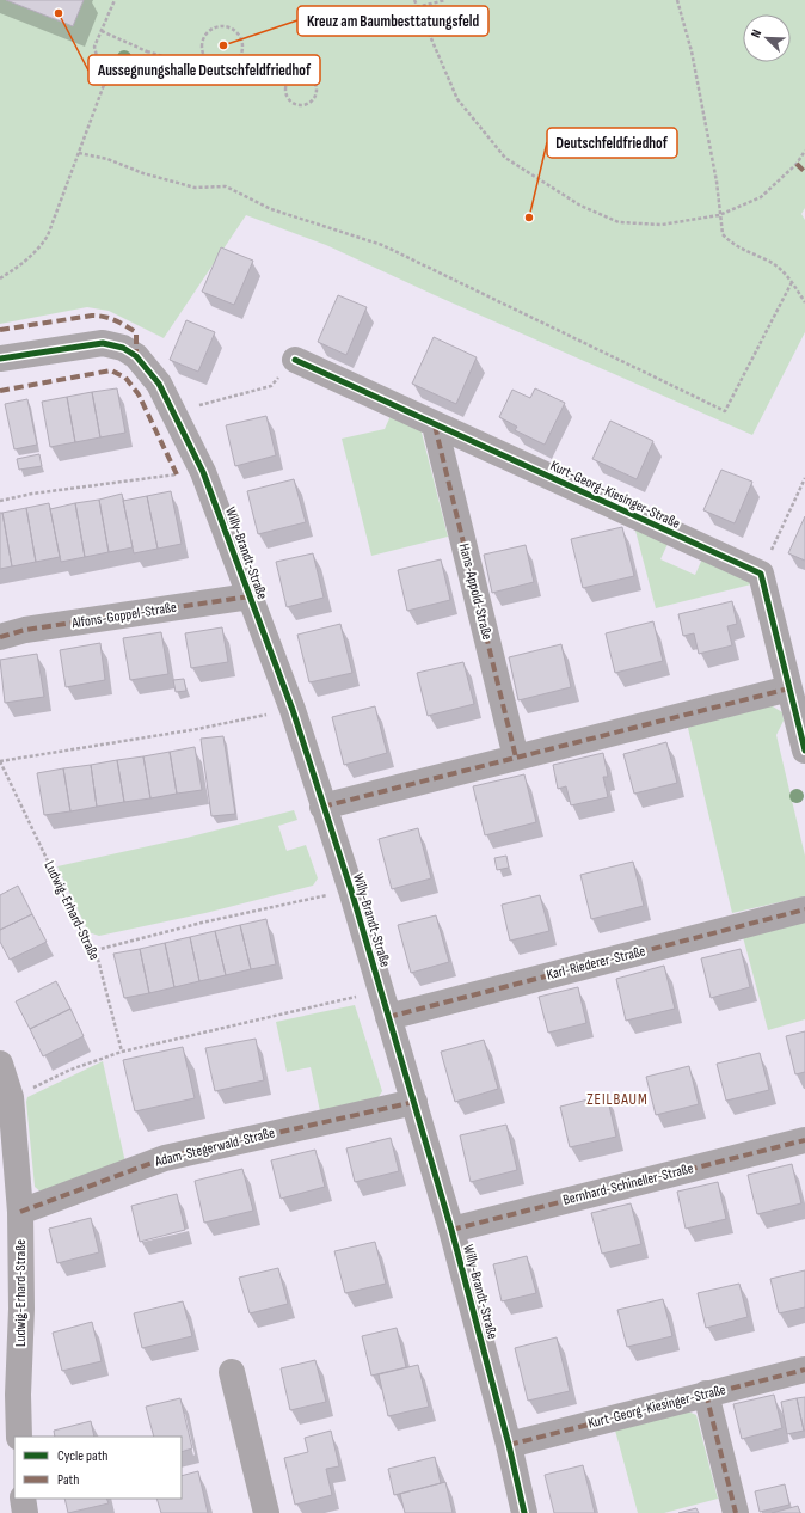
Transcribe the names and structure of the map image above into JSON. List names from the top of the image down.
{
  "streets": {
    "street": [
      "Kurt-Georg-Kiesinger-Straße",
      "Willy-Brandt-Straße",
      "Hans-Appold-Straße",
      "Alfons-Goppel-Straße",
      "Ludwig-Erhard-Straße",
      "Karl-Riederer-Straße",
      "Adam-Stegerwald-Straße",
      "Bernhard-Schineller-Straße"
    ]
  },
  "crossings": [
    ["Kurt-Georg-Kiesinger-Straße", "Willy-Brandt-Straße"],
    ["Kurt-Georg-Kiesinger-Straße", "Hans-Appold-Straße"],
    ["Willy-Brandt-Straße", "Alfons-Goppel-Straße"],
    ["Willy-Brandt-Straße", "Ludwig-Erhard-Straße"],
    ["Willy-Brandt-Straße", "Karl-Riederer-Straße"],
    ["Willy-Brandt-Straße", "Adam-Stegerwald-Straße"],
    ["Willy-Brandt-Straße", "Bernhard-Schineller-Straße"],
    ["Ludwig-Erhard-Straße", "Adam-Stegerwald-Straße"]
  ],
  "districts": ["ZEILBAUM"],
  "places": ["Aussegnungshalle Deutschfeldfriedhof", "Kreuz am Baumbesttatungsfeld", "Deutschfeldfriedhof"],
  "legend": ["Cycle path", "Path"],
  "north": "top left"
}
